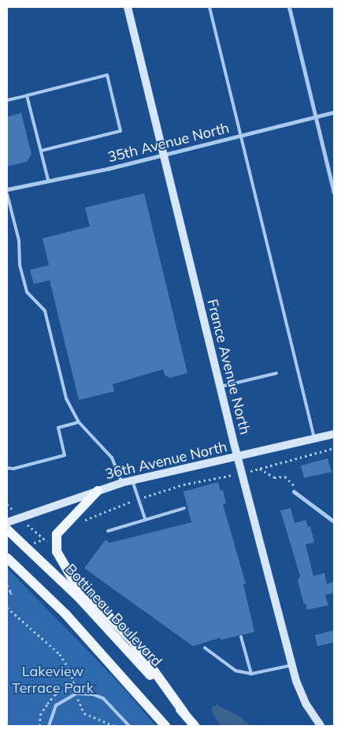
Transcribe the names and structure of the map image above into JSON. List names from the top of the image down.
{
  "streets": {
    "main road": ["Bottineau Boulevard"],
    "street": ["35th Avenue North", "France Avenue North", "36th Avenue North"]
  },
  "crossings": [
    ["35th Avenue North", "France Avenue North"],
    ["France Avenue North", "36th Avenue North"]
  ],
  "parks": ["Lakeview Terrace Park"]
}
